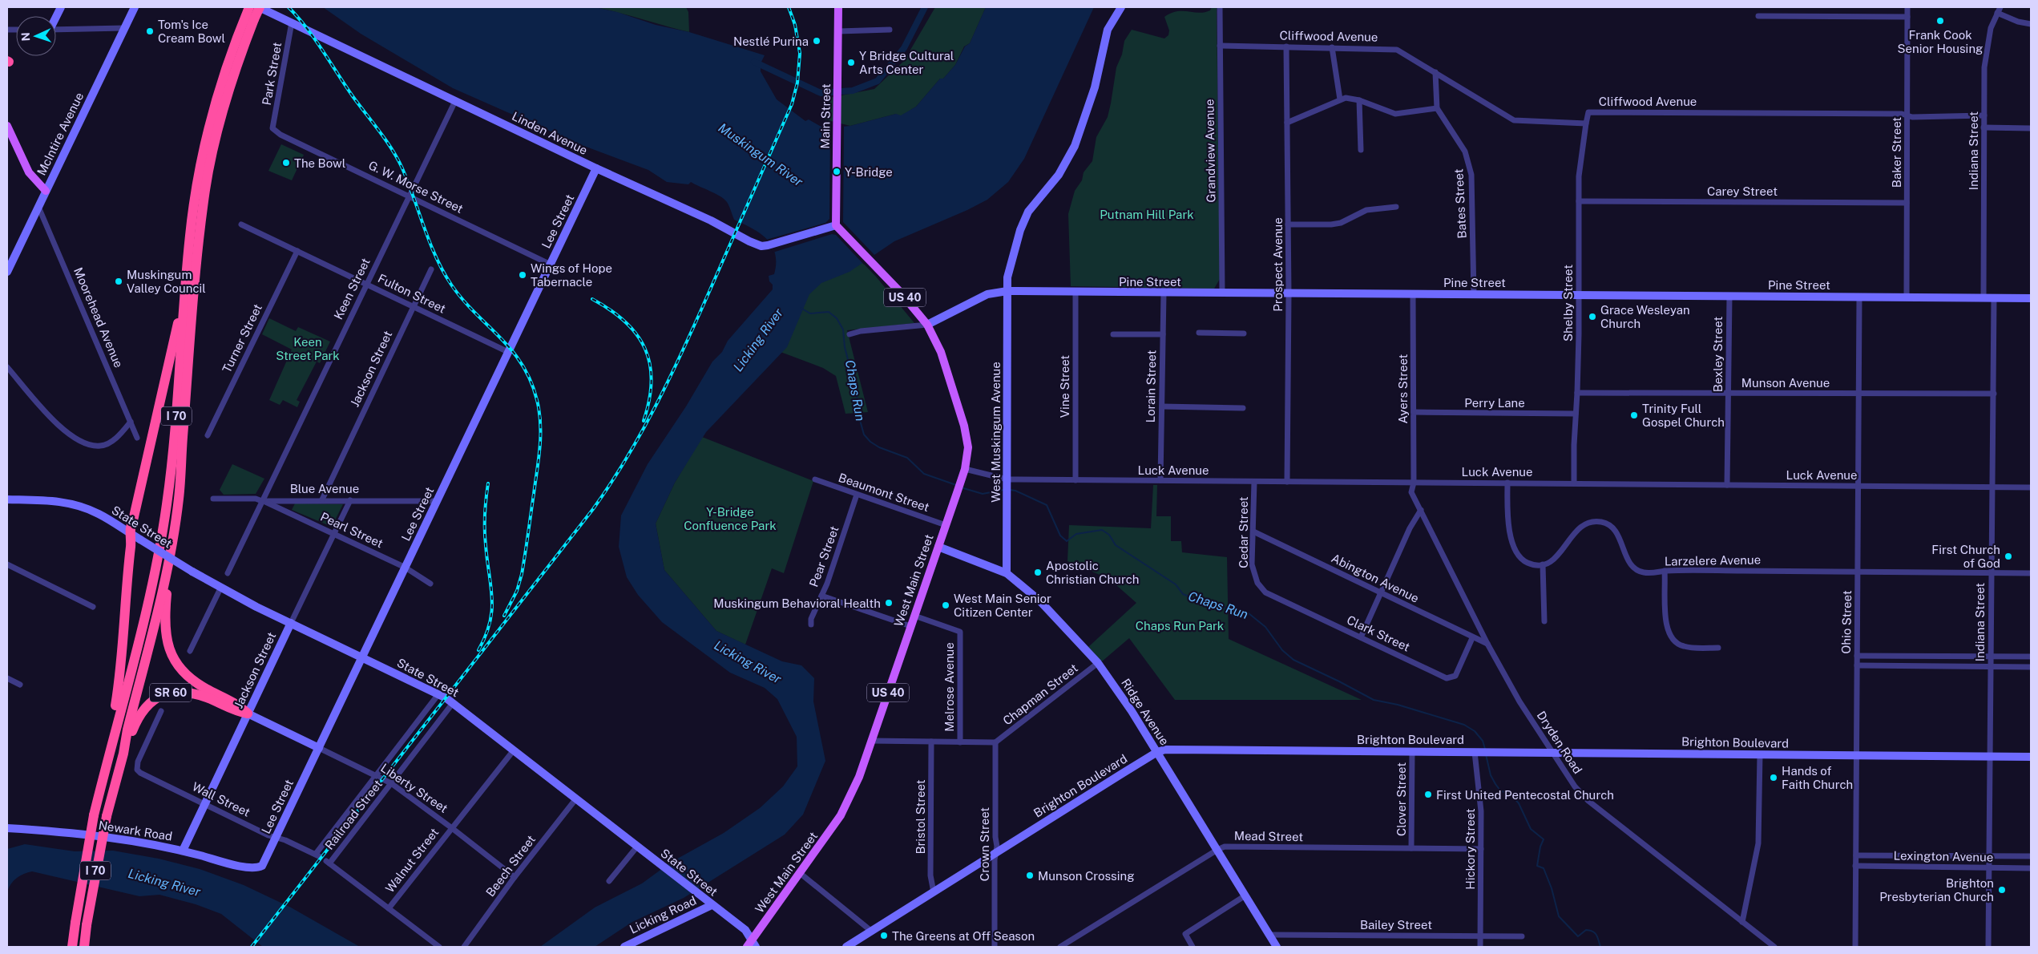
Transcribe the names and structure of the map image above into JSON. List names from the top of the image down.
{
  "streets": {
    "highway": ["I 70", "SR 60"],
    "main road": ["Main Street", "US 40", "West Main Street"],
    "street": [
      "Cliffwood Avenue",
      "Park Street",
      "Linden Avenue",
      "McIntire Avenue",
      "Grandview Avenue",
      "Indiana Street",
      "Baker Street",
      "G. W. Morse Street",
      "Carey Street",
      "Bates Street",
      "Lee Street",
      "Prospect Avenue",
      "Pine Street",
      "Keen Street",
      "Fulton Street",
      "Shelby Street",
      "Moorehead Avenue",
      "Turner Street",
      "Bexley Street",
      "Jackson Street",
      "Munson Avenue",
      "Vine Street",
      "Lorain Street",
      "Ayers Street",
      "Perry Lane",
      "West Muskingum Avenue",
      "Luck Avenue",
      "Blue Avenue",
      "Beaumont Street",
      "State Street",
      "Pearl Street",
      "Cedar Street",
      "Pear Street",
      "Larzelere Avenue",
      "Abington Avenue",
      "Ohio Street",
      "Clark Street",
      "Melrose Avenue",
      "Chapman Street",
      "Ridge Avenue",
      "Brighton Boulevard",
      "Dryden Road",
      "Liberty Street",
      "Wall Street",
      "Clover Street",
      "Railroad Street",
      "Bristol Street",
      "Newark Road",
      "Mead Street",
      "Crown Street",
      "Hickory Street",
      "Lexington Avenue",
      "Walnut Street",
      "Beech Street",
      "Licking Road",
      "Bailey Street"
    ]
  },
  "crossings": [
    ["Cliffwood Avenue", "Grandview Avenue"],
    ["Cliffwood Avenue", "Indiana Street"],
    ["Cliffwood Avenue", "Baker Street"],
    ["Cliffwood Avenue", "Prospect Avenue"],
    ["Cliffwood Avenue", "Shelby Street"],
    ["Park Street", "Linden Avenue"],
    ["Park Street", "G. W. Morse Street"],
    ["Main Street", "Linden Avenue"],
    ["Main Street", "West Main Street"],
    ["Linden Avenue", "Lee Street"],
    ["Linden Avenue", "Keen Street"],
    ["Linden Avenue", "I 70"],
    ["Linden Avenue", "West Main Street"],
    ["McIntire Avenue", "Moorehead Avenue"],
    ["Grandview Avenue", "Pine Street"],
    ["Indiana Street", "Pine Street"],
    ["Indiana Street", "Munson Avenue"],
    ["Indiana Street", "Luck Avenue"],
    ["Indiana Street", "Larzelere Avenue"],
    ["Indiana Street", "Brighton Boulevard"],
    ["Indiana Street", "Lexington Avenue"],
    ["Baker Street", "Carey Street"],
    ["Baker Street", "Pine Street"],
    ["G. W. Morse Street", "Lee Street"],
    ["G. W. Morse Street", "Keen Street"],
    ["Carey Street", "Shelby Street"],
    ["Bates Street", "Pine Street"],
    ["Lee Street", "Fulton Street"],
    ["Lee Street", "Blue Avenue"],
    ["Lee Street", "State Street"],
    ["Lee Street", "Pearl Street"],
    ["Lee Street", "Liberty Street"],
    ["Lee Street", "Wall Street"],
    ["Lee Street", "Newark Road"],
    ["Prospect Avenue", "Pine Street"],
    ["Prospect Avenue", "Luck Avenue"],
    ["Pine Street", "Shelby Street"],
    ["Pine Street", "Bexley Street"],
    ["Pine Street", "Vine Street"],
    ["Pine Street", "Lorain Street"],
    ["Pine Street", "Ayers Street"],
    ["Pine Street", "West Muskingum Avenue"],
    ["Pine Street", "West Main Street"],
    ["Pine Street", "Ohio Street"],
    ["Keen Street", "Fulton Street"],
    ["Keen Street", "Blue Avenue"],
    ["Keen Street", "Pearl Street"],
    ["Fulton Street", "Turner Street"],
    ["Fulton Street", "Jackson Street"],
    ["Shelby Street", "Munson Avenue"],
    ["Shelby Street", "Perry Lane"],
    ["Shelby Street", "Luck Avenue"],
    ["Bexley Street", "Munson Avenue"],
    ["Bexley Street", "Luck Avenue"],
    ["Jackson Street", "Blue Avenue"],
    ["Jackson Street", "State Street"],
    ["Jackson Street", "Pearl Street"],
    ["Jackson Street", "SR 60"],
    ["Jackson Street", "Liberty Street"],
    ["Jackson Street", "Wall Street"],
    ["Jackson Street", "Newark Road"],
    ["Munson Avenue", "Ohio Street"],
    ["Vine Street", "Luck Avenue"],
    ["Lorain Street", "Luck Avenue"],
    ["Ayers Street", "Perry Lane"],
    ["Ayers Street", "Luck Avenue"],
    ["Ayers Street", "Dryden Road"],
    ["I 70", "SR 60"],
    ["West Muskingum Avenue", "Luck Avenue"],
    ["West Muskingum Avenue", "Ridge Avenue"],
    ["Luck Avenue", "Cedar Street"],
    ["Luck Avenue", "West Main Street"],
    ["Luck Avenue", "Ohio Street"],
    ["Luck Avenue", "Dryden Road"],
    ["Blue Avenue", "Pearl Street"],
    ["Beaumont Street", "Pear Street"],
    ["Beaumont Street", "West Main Street"],
    ["State Street", "West Main Street"],
    ["State Street", "Railroad Street"],
    ["State Street", "Walnut Street"],
    ["State Street", "Beech Street"],
    ["State Street", "Licking Road"],
    ["Cedar Street", "Abington Avenue"],
    ["Cedar Street", "Clark Street"],
    ["Larzelere Avenue", "Ohio Street"],
    ["Abington Avenue", "Clark Street"],
    ["Abington Avenue", "Dryden Road"],
    ["West Main Street", "Melrose Avenue"],
    ["West Main Street", "Ridge Avenue"],
    ["Ohio Street", "Brighton Boulevard"],
    ["Ohio Street", "Lexington Avenue"],
    ["SR 60", "Liberty Street"],
    ["Chapman Street", "Ridge Avenue"],
    ["Chapman Street", "Crown Street"],
    ["Ridge Avenue", "Brighton Boulevard"],
    ["Ridge Avenue", "Mead Street"],
    ["Ridge Avenue", "Bailey Street"],
    ["Brighton Boulevard", "Dryden Road"],
    ["Brighton Boulevard", "Clover Street"],
    ["Brighton Boulevard", "Bristol Street"],
    ["Brighton Boulevard", "Crown Street"],
    ["Brighton Boulevard", "Hickory Street"],
    ["Liberty Street", "Railroad Street"],
    ["Liberty Street", "Walnut Street"],
    ["Liberty Street", "Beech Street"],
    ["Wall Street", "Railroad Street"],
    ["Clover Street", "Mead Street"],
    ["Railroad Street", "Walnut Street"],
    ["Mead Street", "Hickory Street"],
    ["Hickory Street", "Bailey Street"]
  ],
  "water": ["Muskingum River", "Licking River", "Chaps Run"],
  "parks": [
    "Putnam Hill Park",
    "Keen Street Park",
    "Y-Bridge Confluence Park",
    "Chaps Run Park"
  ],
  "places": [
    "Frank Cook Senior Housing",
    "Tom's Ice Cream Bowl",
    "Nestlé Purina",
    "Y Bridge Cultural Arts Center",
    "The Bowl",
    "Y-Bridge",
    "Wings of Hope Tabernacle",
    "Muskingum Valley Council",
    "Grace Wesleyan Church",
    "Trinity Full Gospel Church",
    "First Church of God",
    "Apostolic Christian Church",
    "Muskingum Behavioral Health",
    "West Main Senior Citizen Center",
    "Hands of Faith Church",
    "First United Pentecostal Church",
    "Munson Crossing",
    "Brighton Presbyterian Church",
    "The Greens at Off Season"
  ],
  "north": "left"
}
